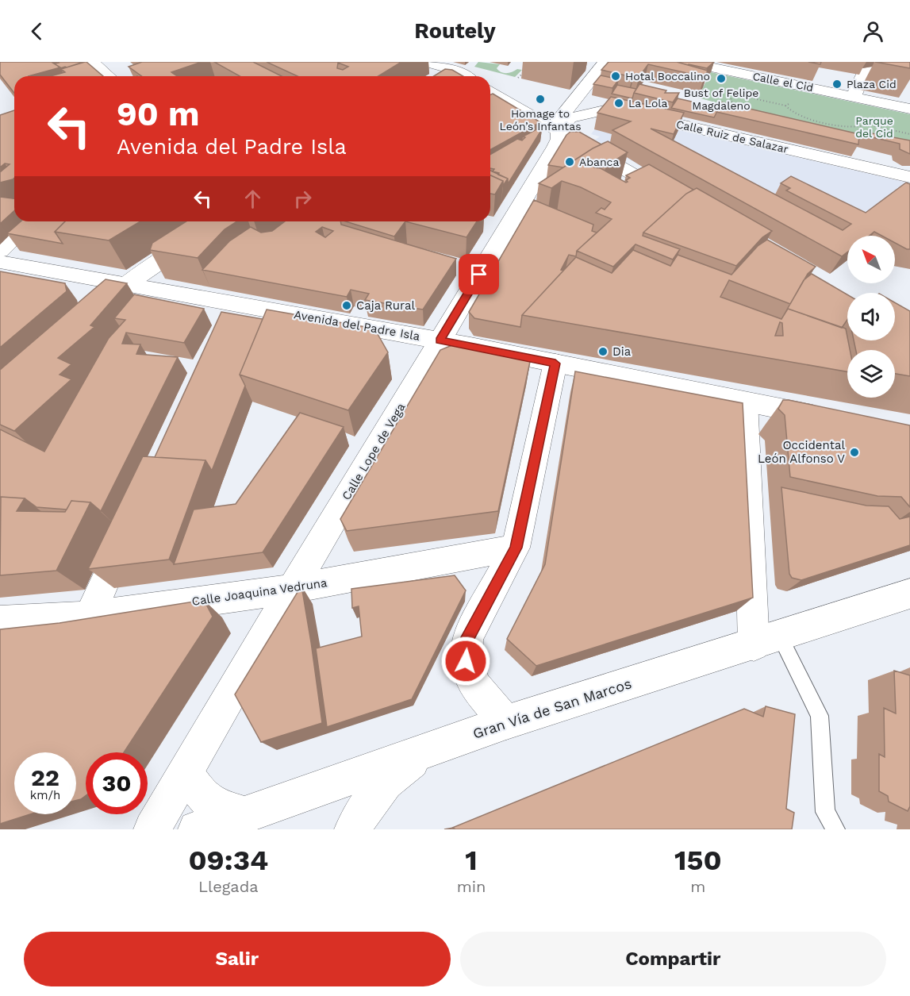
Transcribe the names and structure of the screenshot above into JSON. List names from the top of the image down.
{
  "streets": {
    "street": [
      "Calle el Cid",
      "Calle Ruiz de Salazar",
      "Avenida del Padre Isla",
      "Calle Lope de Vega",
      "Calle Joaquina Vedruna",
      "Gran Vía de San Marcos"
    ]
  },
  "crossings": [
    ["Calle Ruiz de Salazar", "Calle Lope de Vega"],
    ["Avenida del Padre Isla", "Calle Lope de Vega"],
    ["Calle Lope de Vega", "Calle Joaquina Vedruna"]
  ],
  "parks": ["Parque del Cid"],
  "places": [
    "Hotal Boccalino",
    "Bust of Felipe Magdaleno",
    "Plaza Cid",
    "Homage to León’s Infantas",
    "La Lola",
    "Abanca",
    "Caja Rural",
    "Dia",
    "Occidental León Alfonso V"
  ],
  "north": "top left",
  "page": {
    "header": "Routely",
    "turn": ["90 m", "Avenida del Padre Isla"],
    "speed": "22 km/h",
    "limit": "30",
    "eta": [
      "09:34",
      "Llegada",
      "1",
      "min",
      "150",
      "m"
    ],
    "buttons": ["Salir", "Compartir"]
  }
}
